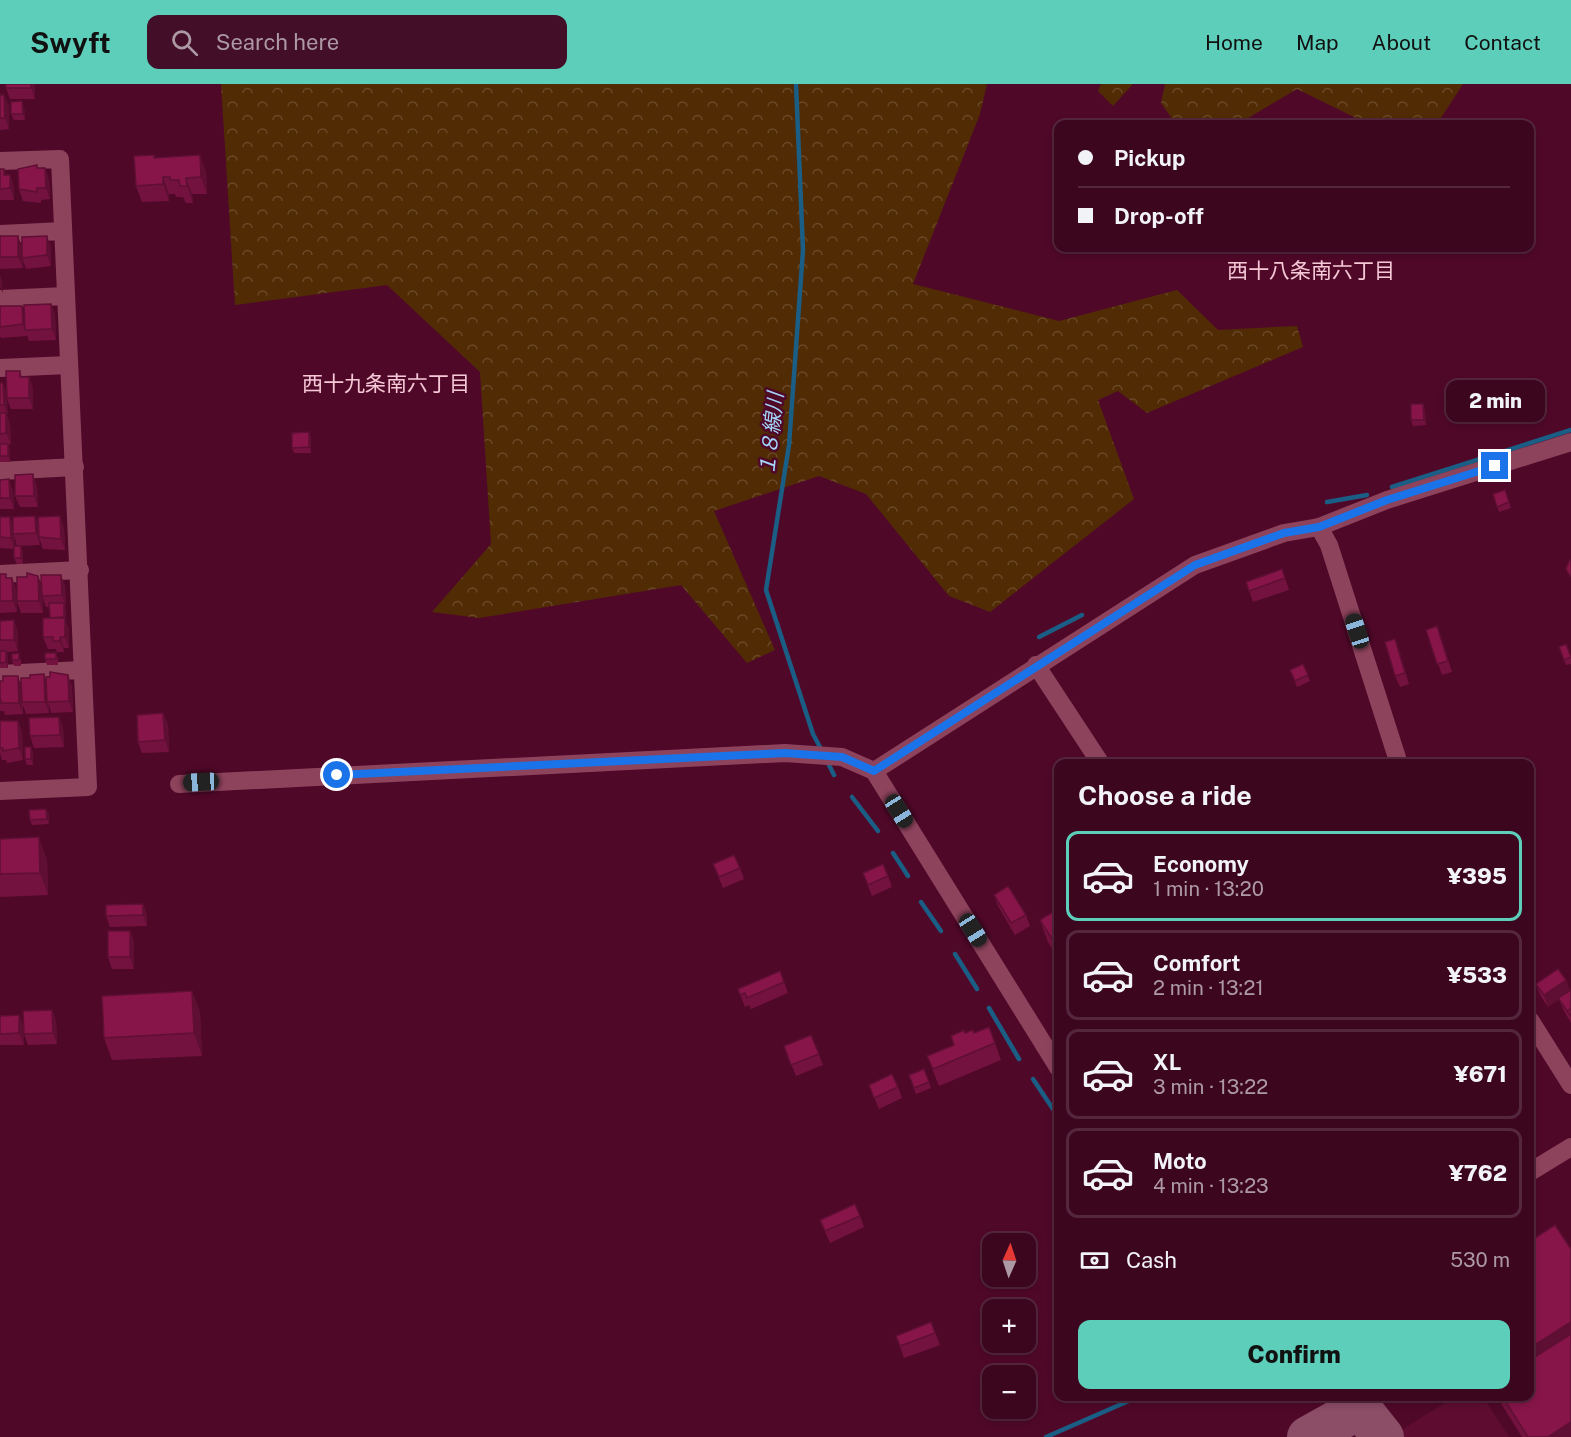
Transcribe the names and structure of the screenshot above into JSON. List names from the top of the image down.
{
  "districts": ["西十八条南六丁目", "西十九条南六丁目"],
  "water": ["１８線川"],
  "north": "top",
  "page": {
    "header": "Swyft",
    "search": "Search here",
    "nav": [
      "Home",
      "Map",
      "About",
      "Contact"
    ],
    "banner": ["Pickup", "Drop-off"],
    "bubble": "2 min",
    "heading": "Choose a ride",
    "list": [
      {
        "name": "Economy",
        "note": "1 min · 13:20",
        "value": "¥395"
      },
      {
        "name": "Comfort",
        "note": "2 min · 13:21",
        "value": "¥533"
      },
      {
        "name": "XL",
        "note": "3 min · 13:22",
        "value": "¥671"
      },
      {
        "name": "Moto",
        "note": "4 min · 13:23",
        "value": "¥762"
      }
    ],
    "pay": ["Cash", "530 m"],
    "map_buttons": ["+", "−"],
    "buttons": "Confirm"
  }
}
